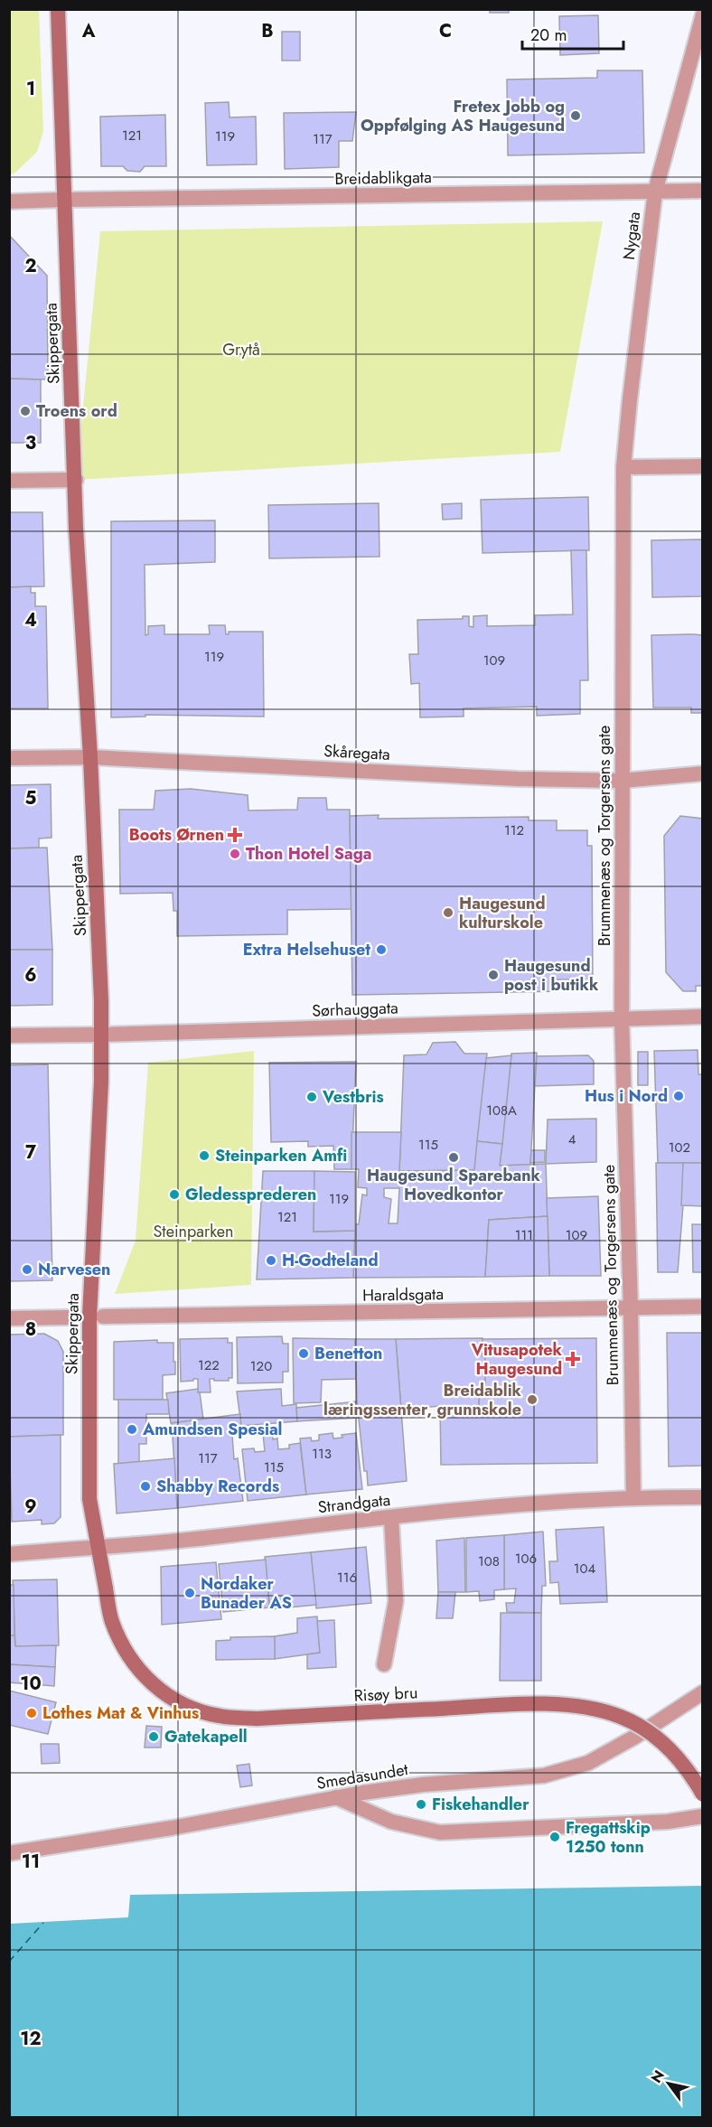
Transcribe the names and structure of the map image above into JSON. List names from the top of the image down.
{
  "streets": {
    "main road": ["Skippergata", "Risøy bru"],
    "street": [
      "Breidablikgata",
      "Nygata",
      "Skåregata",
      "Brummenæs og Torgersens gate",
      "Sørhauggata",
      "Haraldsgata",
      "Strandgata",
      "Smedasundet"
    ]
  },
  "crossings": [
    ["Breidablikgata", "Nygata"],
    ["Breidablikgata", "Skippergata"],
    ["Nygata", "Brummenæs og Torgersens gate"],
    ["Skippergata", "Skåregata"],
    ["Skippergata", "Sørhauggata"],
    ["Skippergata", "Strandgata"],
    ["Skippergata", "Risøy bru"],
    ["Skåregata", "Brummenæs og Torgersens gate"],
    ["Brummenæs og Torgersens gate", "Sørhauggata"],
    ["Brummenæs og Torgersens gate", "Haraldsgata"],
    ["Brummenæs og Torgersens gate", "Strandgata"]
  ],
  "parks": ["Grytå", "Steinparken"],
  "places": {
    "other": [
      "Fretex Jobb og Oppfølging AS Haugesund",
      "Troens ord",
      "Thon Hotel Saga",
      "Haugesund kulturskole",
      "Extra Helsehuset",
      "Haugesund post i butikk",
      "Hus i Nord",
      "Vestbris",
      "Steinparken Amfi",
      "Haugesund Sparebank Hovedkontor",
      "Gledessprederen",
      "H-Godteland",
      "Narvesen",
      "Benetton",
      "Breidablik læringssenter, grunnskole",
      "Amundsen Spesial",
      "Shabby Records",
      "Nordaker Bunader AS",
      "Lothes Mat & Vinhus",
      "Gatekapell",
      "Fiskehandler",
      "Fregattskip 1250 tonn"
    ],
    "health": ["Boots Ørnen", "Vitusapotek Haugesund"]
  },
  "house_numbers": [
    "121",
    "119",
    "117",
    "119",
    "109",
    "112",
    "108A",
    "4",
    "115",
    "102",
    "119",
    "121",
    "111",
    "109",
    "122",
    "120",
    "113",
    "117",
    "115",
    "106",
    "108",
    "104",
    "116"
  ],
  "scale_bar": "20 m",
  "north": "top left",
  "grid": {
    "columns": ["A", "B", "C"],
    "rows": [
      "1",
      "2",
      "3",
      "4",
      "5",
      "6",
      "7",
      "8",
      "9",
      "10",
      "11",
      "12"
    ]
  }
}
